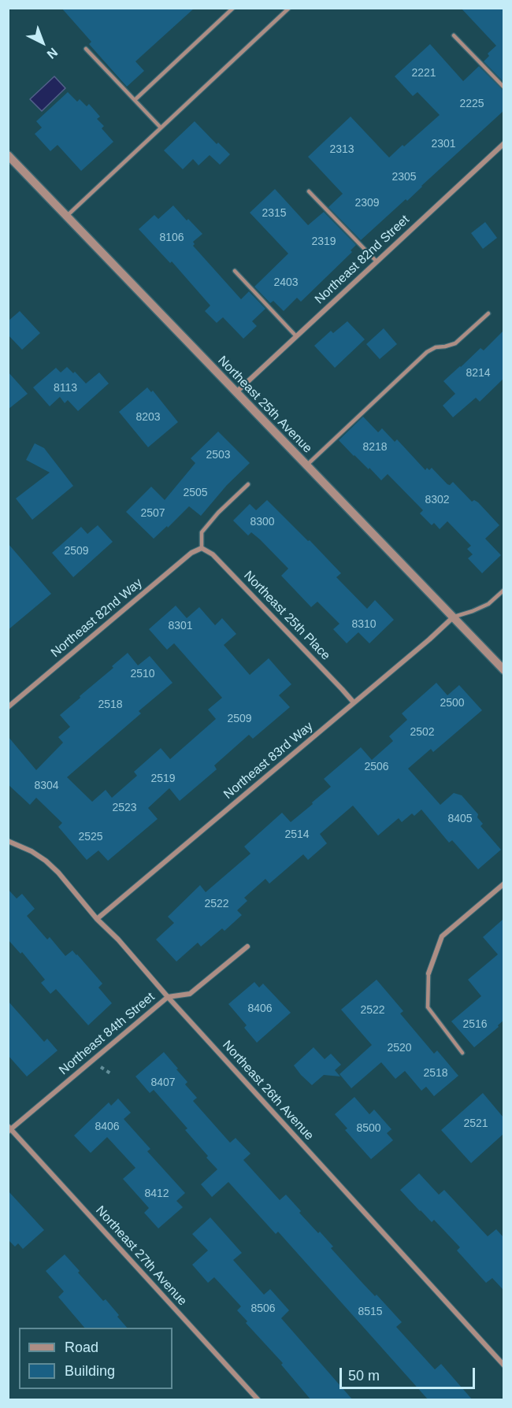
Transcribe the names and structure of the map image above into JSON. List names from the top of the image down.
{
  "streets": {
    "street": [
      "Northeast 82nd Street",
      "Northeast 25th Avenue",
      "Northeast 25th Place",
      "Northeast 82nd Way",
      "Northeast 83rd Way",
      "Northeast 84th Street",
      "Northeast 26th Avenue",
      "Northeast 27th Avenue"
    ]
  },
  "crossings": [
    ["Northeast 82nd Street", "Northeast 25th Avenue"],
    ["Northeast 25th Avenue", "Northeast 83rd Way"],
    ["Northeast 25th Place", "Northeast 82nd Way"],
    ["Northeast 25th Place", "Northeast 83rd Way"],
    ["Northeast 83rd Way", "Northeast 26th Avenue"],
    ["Northeast 84th Street", "Northeast 26th Avenue"],
    ["Northeast 84th Street", "Northeast 27th Avenue"]
  ],
  "house_numbers": [
    "2221",
    "2225",
    "2301",
    "2313",
    "2305",
    "2309",
    "2315",
    "8106",
    "2319",
    "2403",
    "8214",
    "8113",
    "8203",
    "8218",
    "2503",
    "2505",
    "8302",
    "2507",
    "8300",
    "2509",
    "8310",
    "8301",
    "2510",
    "2500",
    "2518",
    "2509",
    "2502",
    "2506",
    "2519",
    "8304",
    "2523",
    "8405",
    "2514",
    "2525",
    "2522",
    "8406",
    "2522",
    "2516",
    "2520",
    "2518",
    "8407",
    "2521",
    "8406",
    "8500",
    "8412",
    "8506",
    "8515"
  ],
  "legend": ["Road", "Building"],
  "scale_bar": "50 m",
  "north": "bottom right"
}
